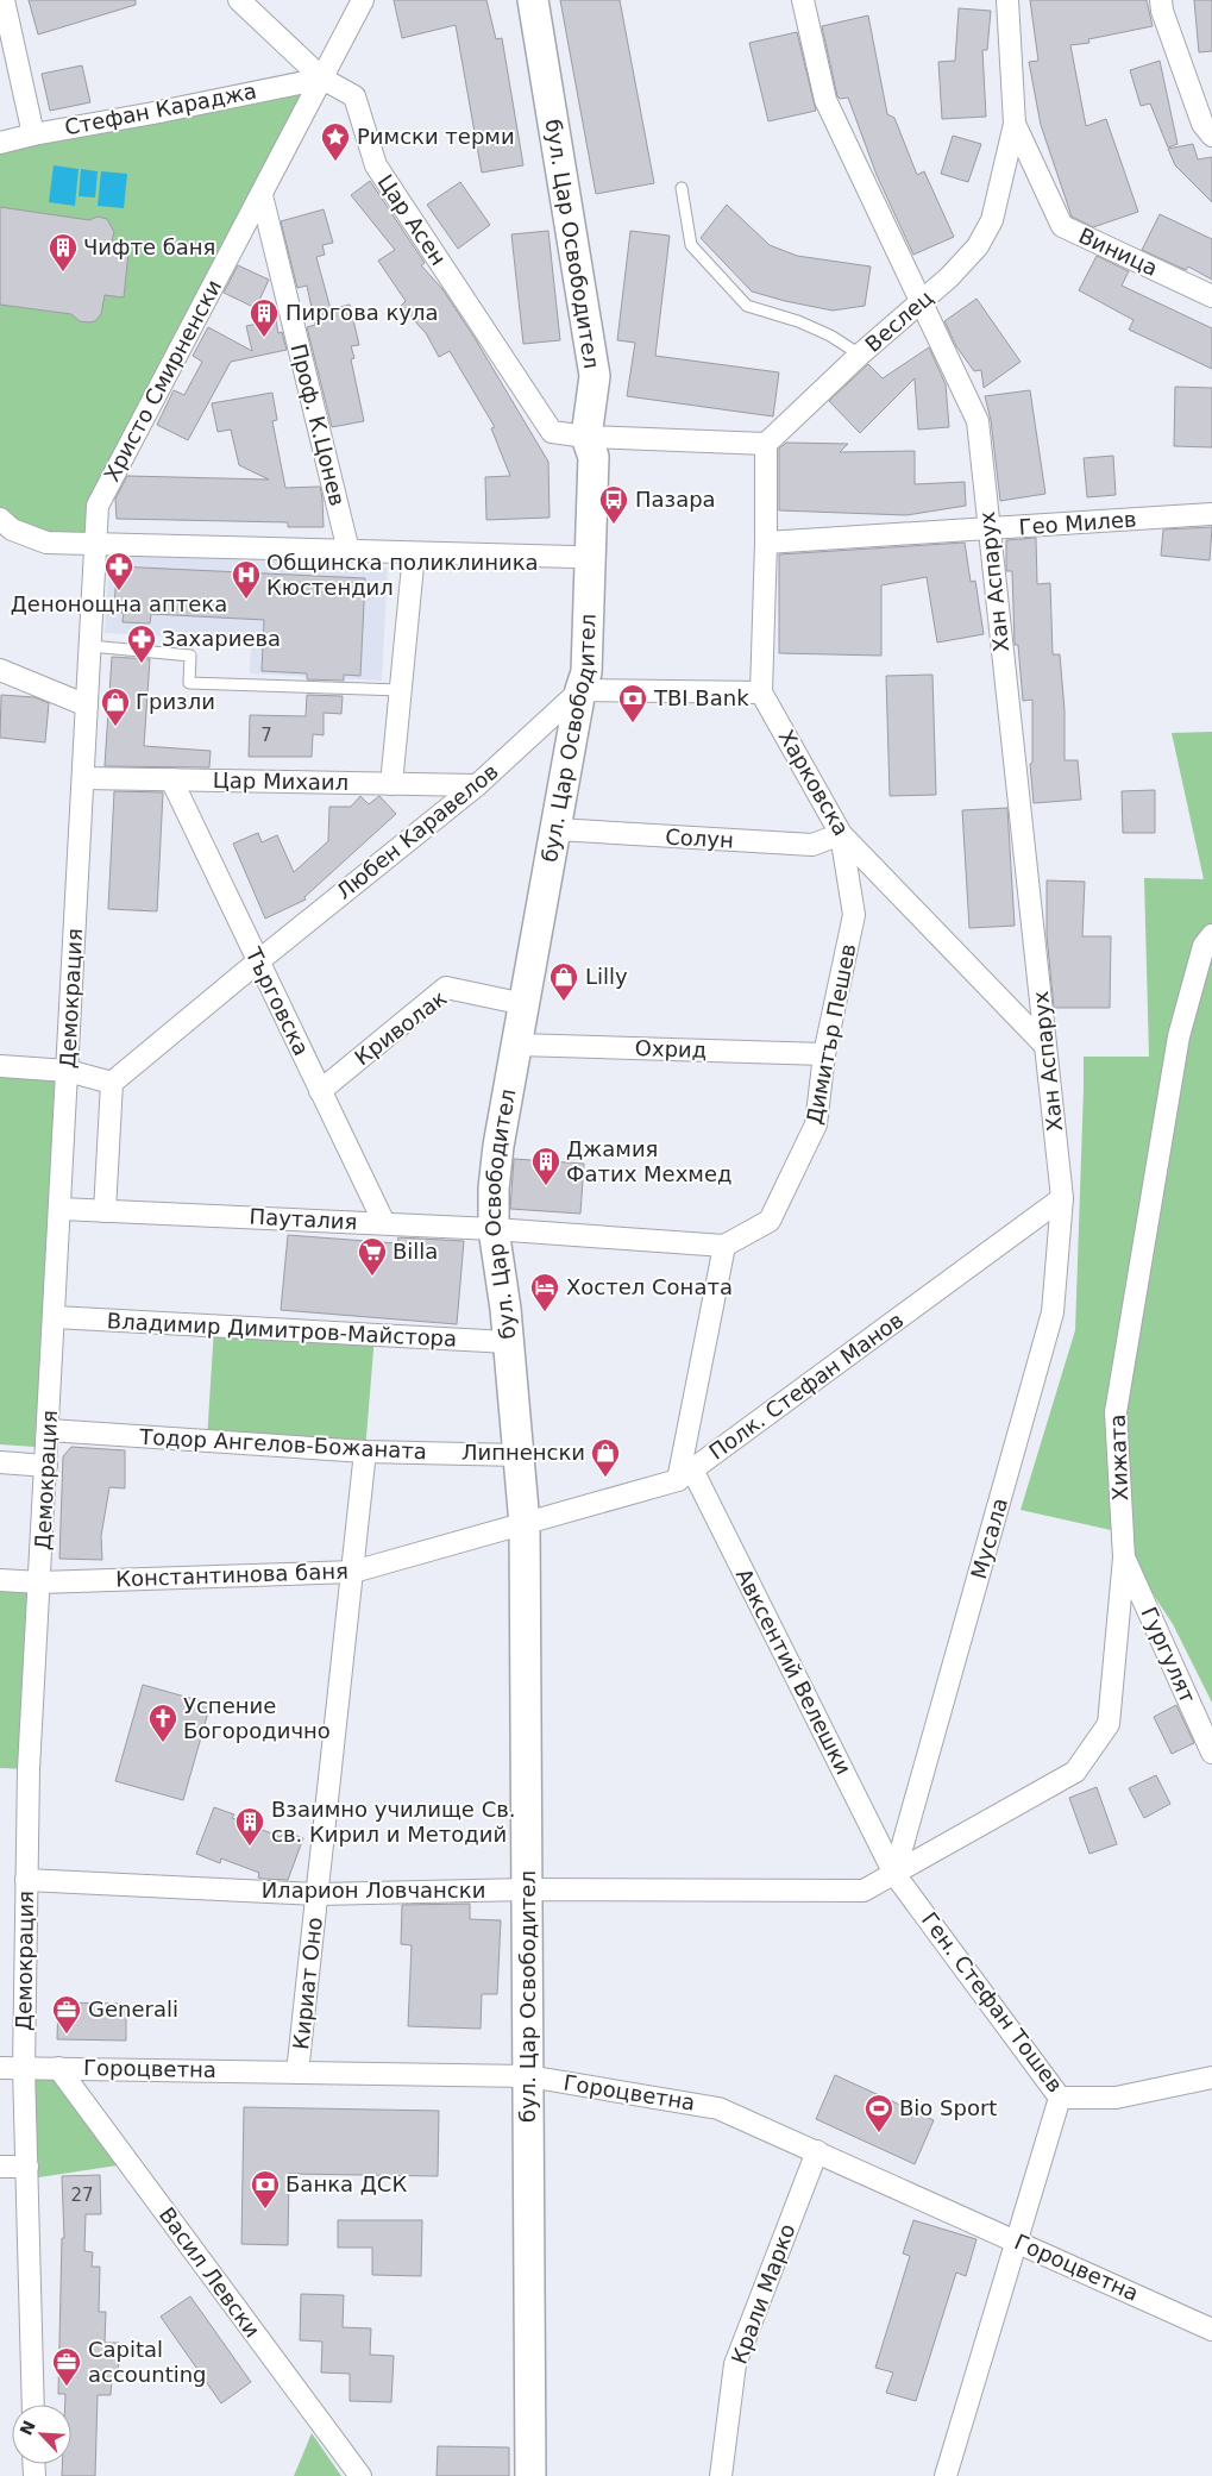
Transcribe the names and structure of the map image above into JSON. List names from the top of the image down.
{
  "streets": {
    "main road": ["бул. Цар Освободител"],
    "street": [
      "Стефан Караджа",
      "Цар Асен",
      "Виница",
      "Веслец",
      "Христо Смирненски",
      "Проф. К.Цонев",
      "Гео Милев",
      "Хан Аспарух",
      "Цар Михаил",
      "Харковска",
      "Любен Kаравелов",
      "Солун",
      "Демокрация",
      "Търговска",
      "Криволак",
      "Димитър Пешев",
      "Охрид",
      "Пауталия",
      "Владимир Димитров-Майстора",
      "Полк. Стефан Манов",
      "Тодор Ангелов-Божаната",
      "Хижата",
      "Мусала",
      "Константинова баня",
      "Гургулят",
      "Авксентий Велешки",
      "Иларион Ловчански",
      "Кириат Оно",
      "Ген. Стефан Тошев",
      "Гороцветна",
      "Васил Левски",
      "Крали Марко"
    ]
  },
  "crossings": [
    ["Стефан Караджа", "Цар Асен"],
    ["Стефан Караджа", "Христо Смирненски"],
    ["Цар Асен", "бул. Цар Освободител"],
    ["Цар Асен", "Христо Смирненски"],
    ["бул. Цар Освободител", "Любен Kаравелов"],
    ["бул. Цар Освободител", "Солун"],
    ["бул. Цар Освободител", "Криволак"],
    ["бул. Цар Освободител", "Охрид"],
    ["бул. Цар Освободител", "Пауталия"],
    ["бул. Цар Освободител", "Владимир Димитров-Майстора"],
    ["бул. Цар Освободител", "Полк. Стефан Манов"],
    ["бул. Цар Освободител", "Тодор Ангелов-Божаната"],
    ["бул. Цар Освободител", "Константинова баня"],
    ["бул. Цар Освободител", "Иларион Ловчански"],
    ["бул. Цар Освободител", "Гороцветна"],
    ["Виница", "Веслец"],
    ["Веслец", "Хан Аспарух"],
    ["Христо Смирненски", "Проф. К.Цонев"],
    ["Христо Смирненски", "Демокрация"],
    ["Гео Милев", "Хан Аспарух"],
    ["Хан Аспарух", "Харковска"],
    ["Хан Аспарух", "Полк. Стефан Манов"],
    ["Хан Аспарух", "Мусала"],
    ["Цар Михаил", "Любен Kаравелов"],
    ["Цар Михаил", "Демокрация"],
    ["Цар Михаил", "Търговска"],
    ["Харковска", "Солун"],
    ["Харковска", "Димитър Пешев"],
    ["Любен Kаравелов", "Търговска"],
    ["Солун", "Димитър Пешев"],
    ["Демокрация", "Пауталия"],
    ["Демокрация", "Владимир Димитров-Майстора"],
    ["Демокрация", "Тодор Ангелов-Божаната"],
    ["Демокрация", "Константинова баня"],
    ["Демокрация", "Иларион Ловчански"],
    ["Демокрация", "Гороцветна"],
    ["Търговска", "Криволак"],
    ["Търговска", "Пауталия"],
    ["Димитър Пешев", "Охрид"],
    ["Димитър Пешев", "Пауталия"],
    ["Полк. Стефан Манов", "Мусала"],
    ["Полк. Стефан Манов", "Константинова баня"],
    ["Полк. Стефан Манов", "Авксентий Велешки"],
    ["Тодор Ангелов-Божаната", "Кириат Оно"],
    ["Хижата", "Мусала"],
    ["Хижата", "Гургулят"],
    ["Хижата", "Авксентий Велешки"],
    ["Хижата", "Иларион Ловчански"],
    ["Хижата", "Ген. Стефан Тошев"],
    ["Мусала", "Авксентий Велешки"],
    ["Мусала", "Иларион Ловчански"],
    ["Мусала", "Ген. Стефан Тошев"],
    ["Константинова баня", "Кириат Оно"],
    ["Авксентий Велешки", "Иларион Ловчански"],
    ["Авксентий Велешки", "Ген. Стефан Тошев"],
    ["Иларион Ловчански", "Кириат Оно"],
    ["Иларион Ловчански", "Ген. Стефан Тошев"],
    ["Кириат Оно", "Гороцветна"],
    ["Гороцветна", "Васил Левски"],
    ["Гороцветна", "Крали Марко"]
  ],
  "places": {
    "place": ["Римски терми"],
    "building": [
      "Чифте баня",
      "Пиргова кула",
      "Джамия Фатих Мехмед",
      "Взаимно училище Св. св. Кирил и Методий"
    ],
    "bus stop": ["Пазара"],
    "pharmacy": ["Денонощна аптека", "Захариева"],
    "hospital": ["Общинска поликлиника Кюстендил"],
    "bank": ["TBI Bank", "Банка ДСК"],
    "shop": ["Гризли", "Lilly", "Липненски"],
    "supermarket": ["Billa"],
    "hotel": ["Хостел Соната"],
    "church": ["Успение Богородично"],
    "office": ["Generali", "Capital accounting"],
    "sports": ["Bio Sport"]
  },
  "house_numbers": ["7", "27"],
  "north": "top left"
}
